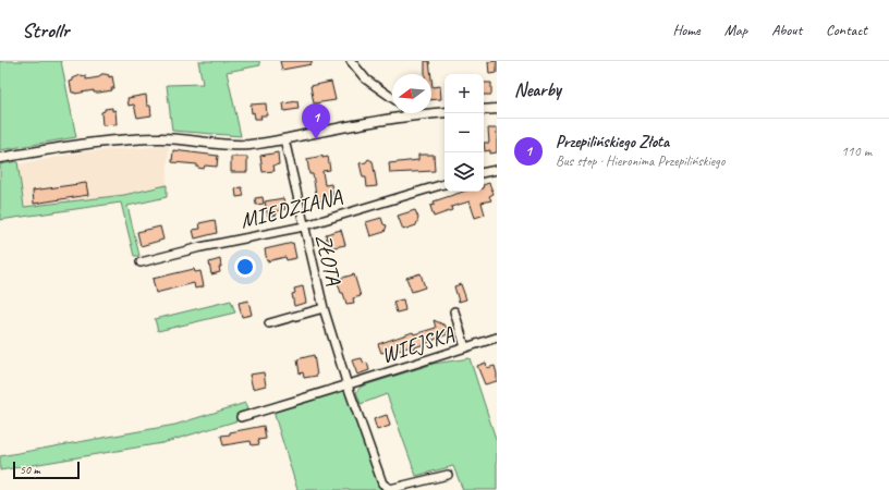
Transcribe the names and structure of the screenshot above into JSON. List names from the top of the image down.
{
  "streets": {
    "street": ["MIEDZIANA", "ZŁOTA", "WIEJSKA"]
  },
  "crossings": [
    ["MIEDZIANA", "ZŁOTA"],
    ["ZŁOTA", "WIEJSKA"]
  ],
  "scale_bar": "50 m",
  "north": "left",
  "page": {
    "header": "Strollr",
    "nav": [
      "Home",
      "Map",
      "About",
      "Contact"
    ],
    "heading": "Nearby",
    "map_buttons": ["+", "−"],
    "pins": "1",
    "list": [
      {
        "mark": "1",
        "name": "Przepilińskiego Złota",
        "note": "Bus stop · Hieronima Przepilińskiego",
        "value": "110 m"
      }
    ],
    "scale": "50 m"
  }
}
